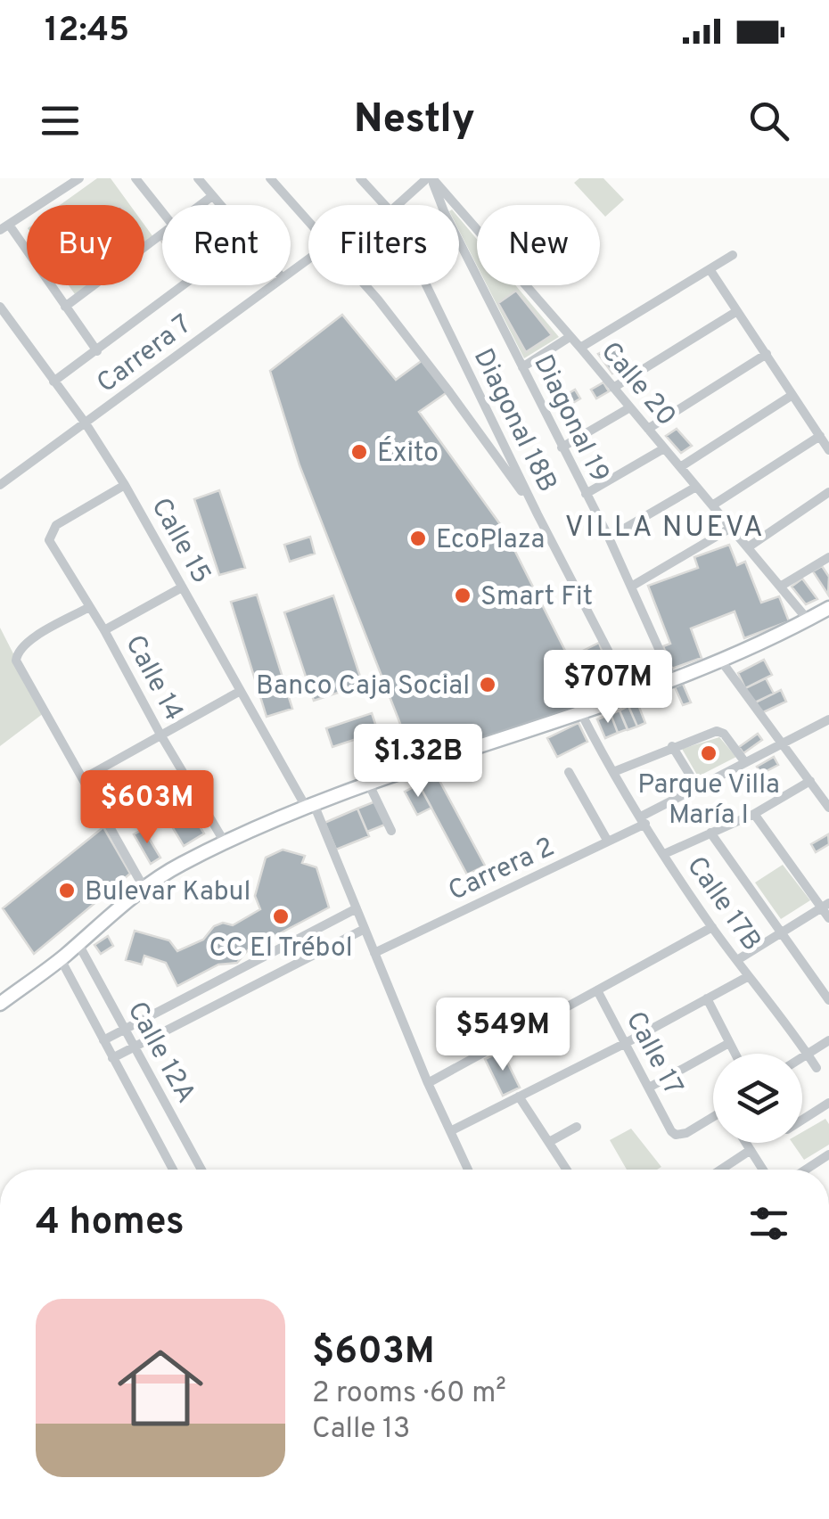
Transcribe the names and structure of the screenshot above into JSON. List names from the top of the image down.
{
  "streets": {
    "street": [
      "Carrera 7",
      "Calle 20",
      "Diagonal 19",
      "Diagonal 18B",
      "Calle 15",
      "Calle 14",
      "Carrera 2",
      "Calle 17B",
      "Calle 12A",
      "Calle 17"
    ]
  },
  "crossings": [
    ["Carrera 7", "Calle 15"],
    ["Calle 20", "Diagonal 19"],
    ["Calle 15", "Calle 14"],
    ["Calle 15", "Carrera 2"],
    ["Carrera 2", "Calle 17B"]
  ],
  "districts": ["VILLA NUEVA"],
  "places": [
    "Éxito",
    "EcoPlaza",
    "Smart Fit",
    "Banco Caja Social",
    "Parque Villa María I",
    "Bulevar Kabul",
    "CC El Trébol"
  ],
  "page": {
    "status": "12:45",
    "header": "Nestly",
    "chip": [
      "Buy",
      "Rent",
      "Filters",
      "New"
    ],
    "price": [
      "$707M",
      "$1.32B",
      "$603M",
      "$549M"
    ],
    "heading": "4 homes",
    "list": [
      {
        "name": "$603M",
        "note": "2 rooms · 60 m² · Calle 13"
      }
    ]
  }
}
